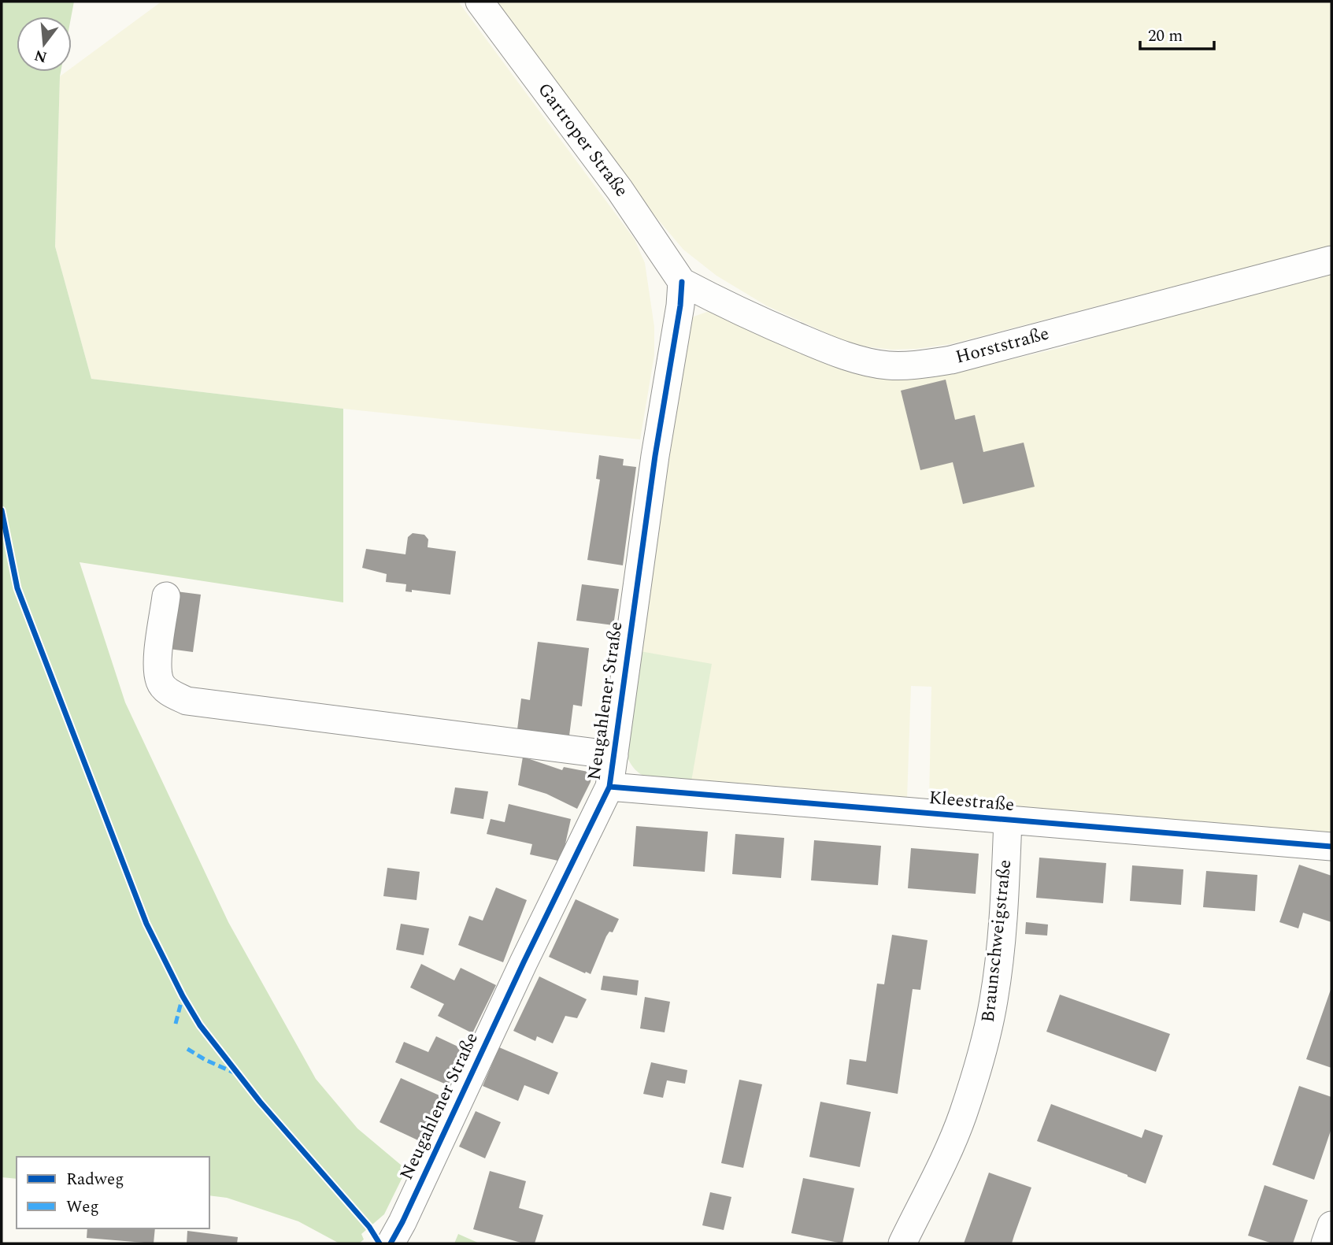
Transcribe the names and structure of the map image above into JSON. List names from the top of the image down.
{
  "streets": {
    "street": [
      "Gartroper Straße",
      "Horststraße",
      "Neugahlener Straße",
      "Kleestraße",
      "Braunschweigstraße"
    ]
  },
  "crossings": [
    ["Gartroper Straße", "Horststraße"],
    ["Gartroper Straße", "Neugahlener Straße"],
    ["Horststraße", "Neugahlener Straße"],
    ["Neugahlener Straße", "Kleestraße"],
    ["Kleestraße", "Braunschweigstraße"]
  ],
  "legend": ["Radweg", "Weg"],
  "scale_bar": "20 m",
  "north": "bottom"
}
